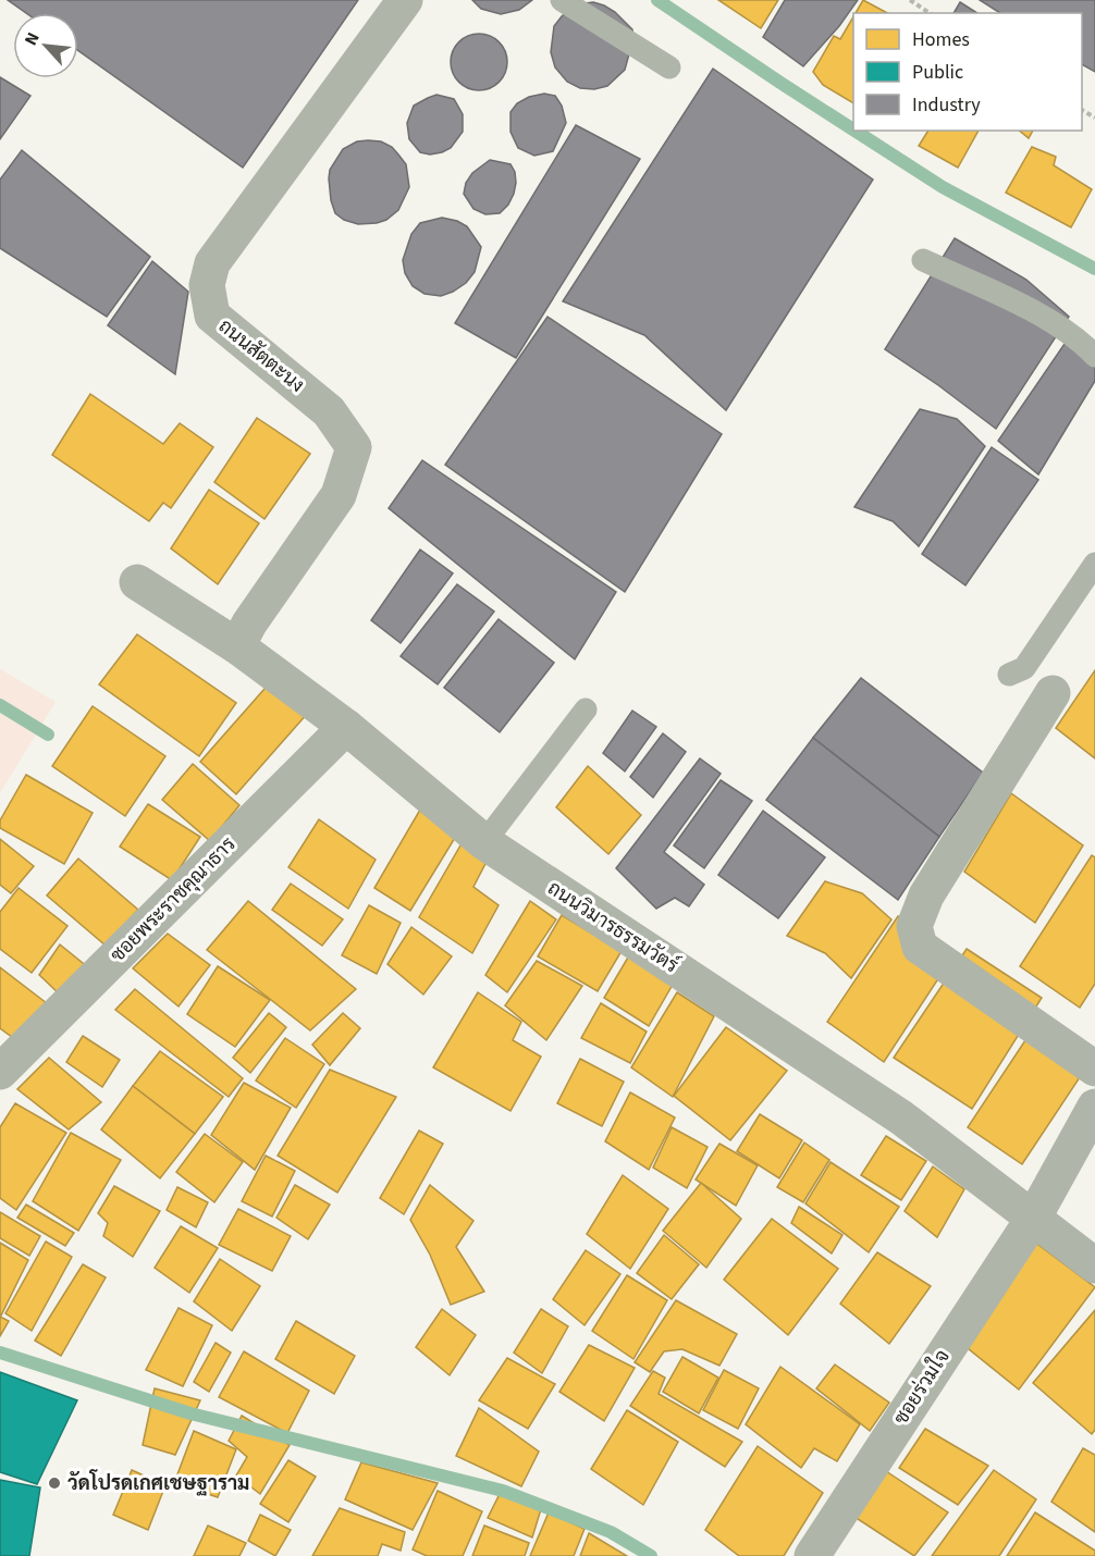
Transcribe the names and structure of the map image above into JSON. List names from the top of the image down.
{
  "streets": {
    "street": [
      "ถนนสัตตะนง",
      "ซอยพระราชคุณาธาร",
      "ถนนวิมารธรรมวัตร์",
      "ซอยร่วมใจ"
    ]
  },
  "crossings": [
    ["ถนนสัตตะนง", "ถนนวิมารธรรมวัตร์"],
    ["ซอยพระราชคุณาธาร", "ถนนวิมารธรรมวัตร์"],
    ["ถนนวิมารธรรมวัตร์", "ซอยร่วมใจ"]
  ],
  "places": ["วัดโปรดเกศเชษฐาราม"],
  "legend": ["Homes", "Public", "Industry"],
  "north": "top left"
}
